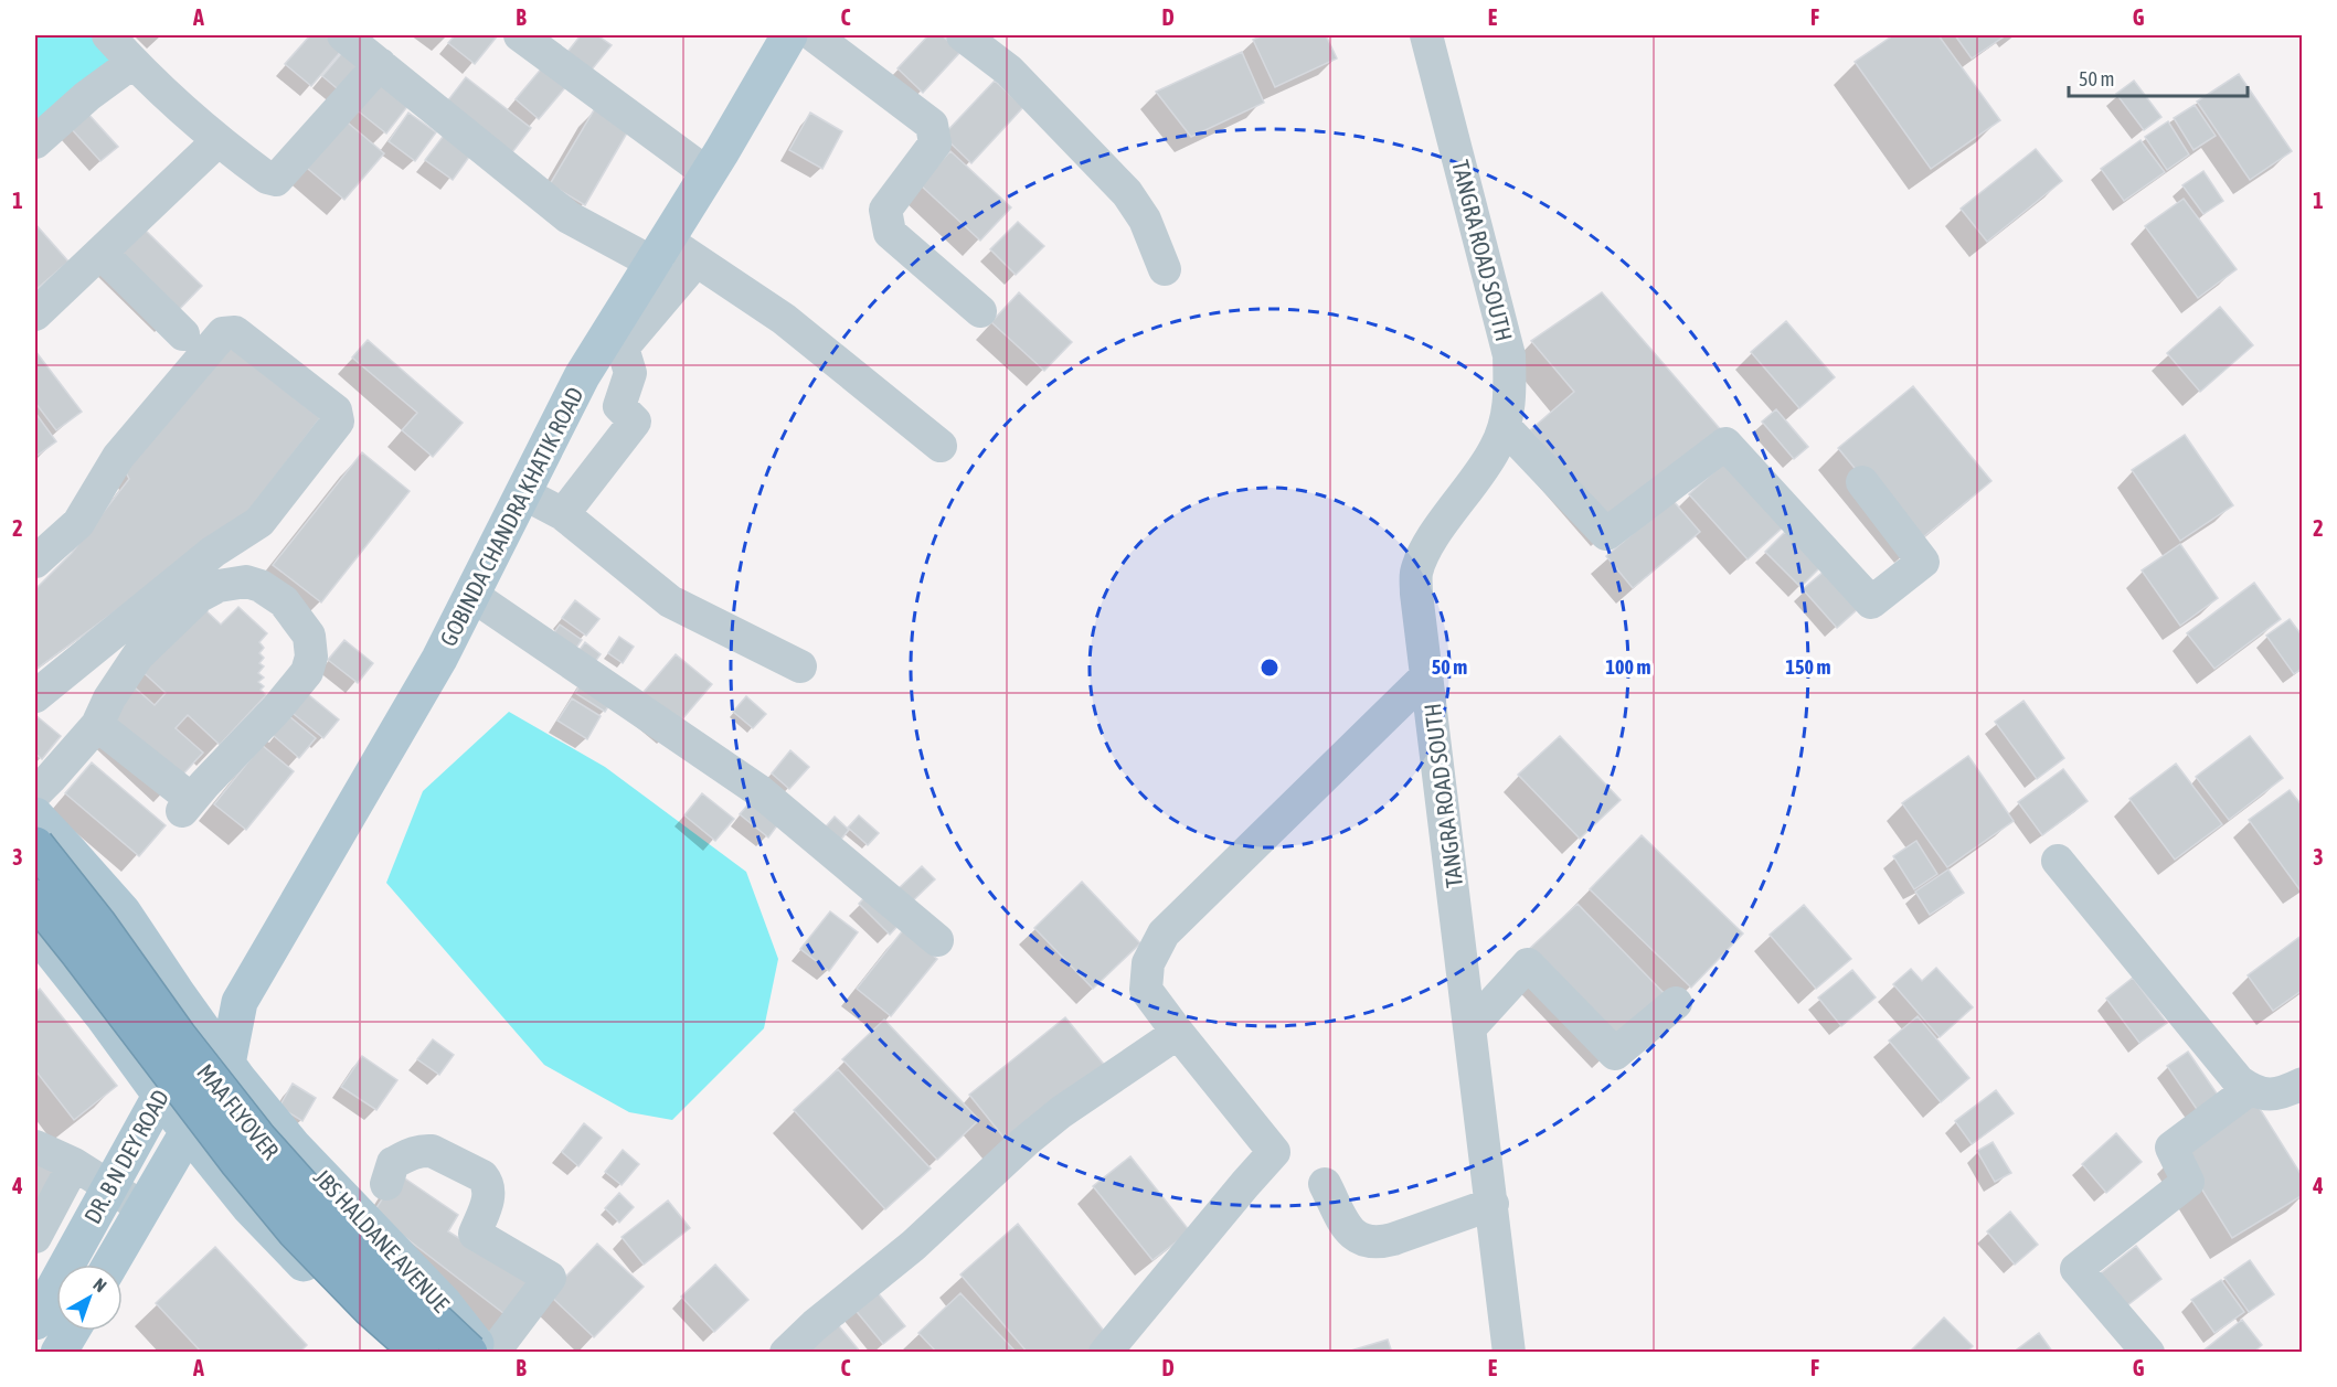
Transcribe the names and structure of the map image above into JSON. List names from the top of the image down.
{
  "streets": {
    "highway": ["MAA FLYOVER"],
    "main road": ["GOBINDA CHANDRA KHATIK ROAD", "DR. B N DEY ROAD", "JBS HALDANE AVENUE"],
    "street": ["TANGRA ROAD SOUTH"]
  },
  "crossings": [
    ["GOBINDA CHANDRA KHATIK ROAD", "DR. B N DEY ROAD"],
    ["MAA FLYOVER", "JBS HALDANE AVENUE"],
    ["DR. B N DEY ROAD", "JBS HALDANE AVENUE"]
  ],
  "scale_bar": "50 m",
  "north": "top right",
  "grid": {
    "columns": [
      "A",
      "B",
      "C",
      "D",
      "E",
      "F",
      "G"
    ],
    "rows": [
      "1",
      "2",
      "3",
      "4"
    ]
  },
  "rings": ["50 m", "100 m", "150 m"]
}
